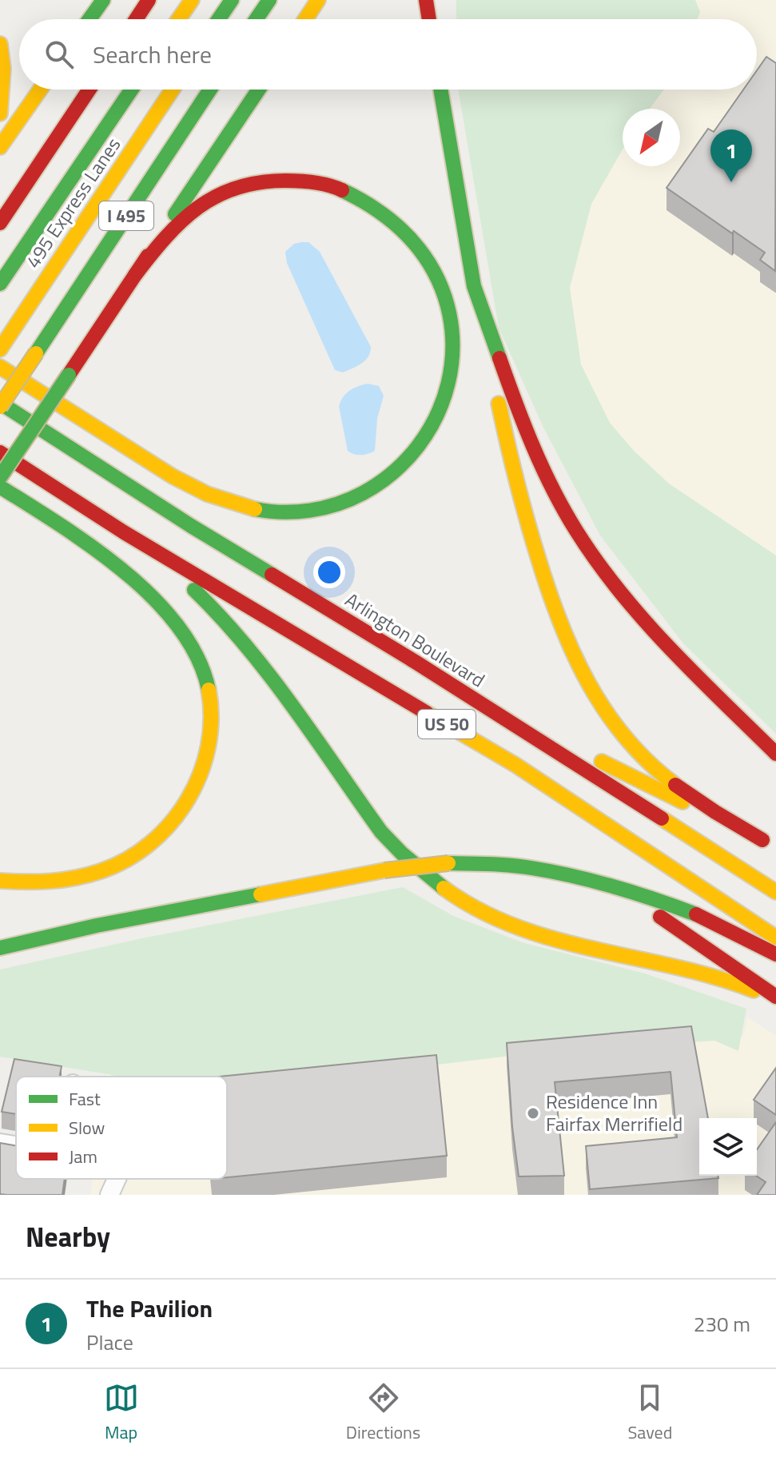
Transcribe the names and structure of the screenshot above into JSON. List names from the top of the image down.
{
  "streets": {
    "main road": [
      "495 Express Lanes",
      "I 495",
      "Arlington Boulevard",
      "US 50"
    ]
  },
  "crossings": [
    ["I 495", "Arlington Boulevard"]
  ],
  "places": ["Residence Inn Fairfax Merrifield"],
  "legend": ["Fast", "Slow", "Jam"],
  "north": "bottom left",
  "page": {
    "search": "Search here",
    "pins": "1",
    "heading": "Nearby",
    "list": [
      {
        "mark": "1",
        "name": "The Pavilion",
        "note": "Place",
        "value": "230 m"
      }
    ],
    "nav": ["Map", "Directions", "Saved"]
  }
}
